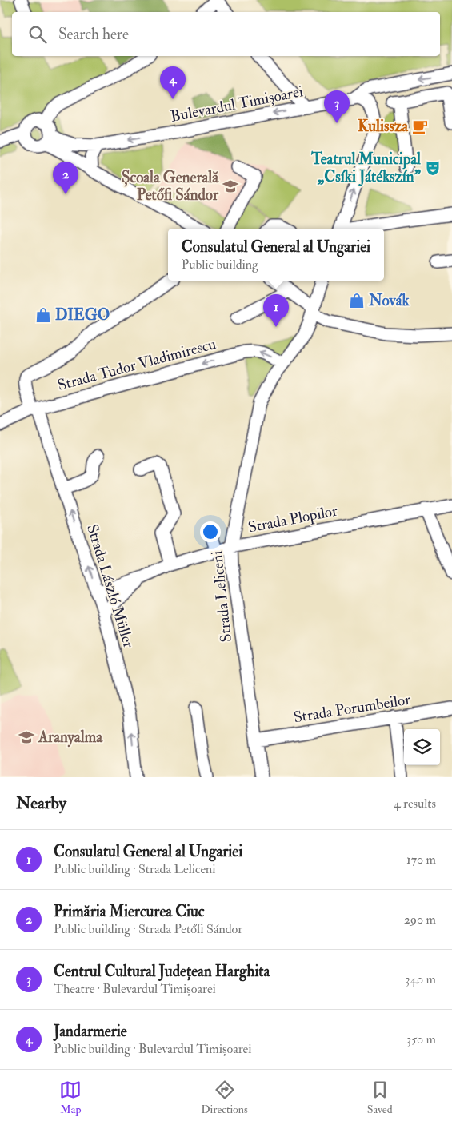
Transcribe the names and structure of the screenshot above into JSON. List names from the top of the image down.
{
  "streets": {
    "street": [
      "Bulevardul Timișoarei",
      "Strada Tudor Vladimirescu",
      "Strada Plopilor",
      "Strada László Müller",
      "Strada Leliceni",
      "Strada Porumbeilor"
    ]
  },
  "crossings": [
    ["Strada Tudor Vladimirescu", "Strada László Müller"],
    ["Strada Tudor Vladimirescu", "Strada Leliceni"],
    ["Strada Plopilor", "Strada Leliceni"],
    ["Strada Leliceni", "Strada Porumbeilor"]
  ],
  "one_way": ["Strada Tudor Vladimirescu", "Strada László Müller"],
  "places": {
    "cafe": ["Kulissza"],
    "theatre": ["Teatrul Municipal „Csíki Játékszín”"],
    "school or university": ["Școala Generală Petőfi Sándor", "Aranyalma"],
    "shop": ["Novák", "DIEGO"]
  },
  "page": {
    "search": "Search here",
    "pins": [
      "4",
      "3",
      "2",
      "1"
    ],
    "popup": ["Consulatul General al Ungariei", "Public building"],
    "heading": ["Nearby", "4 results"],
    "list": [
      {
        "mark": "1",
        "name": "Consulatul General al Ungariei",
        "note": "Public building · Strada Leliceni",
        "value": "170 m"
      },
      {
        "mark": "2",
        "name": "Primăria Miercurea Ciuc",
        "note": "Public building · Strada Petőfi Sándor",
        "value": "290 m"
      },
      {
        "mark": "3",
        "name": "Centrul Cultural Județean Harghita",
        "note": "Theatre · Bulevardul Timișoarei",
        "value": "340 m"
      },
      {
        "mark": "4",
        "name": "Jandarmerie",
        "note": "Public building · Bulevardul Timișoarei",
        "value": "350 m"
      }
    ],
    "nav": ["Map", "Directions", "Saved"]
  }
}
